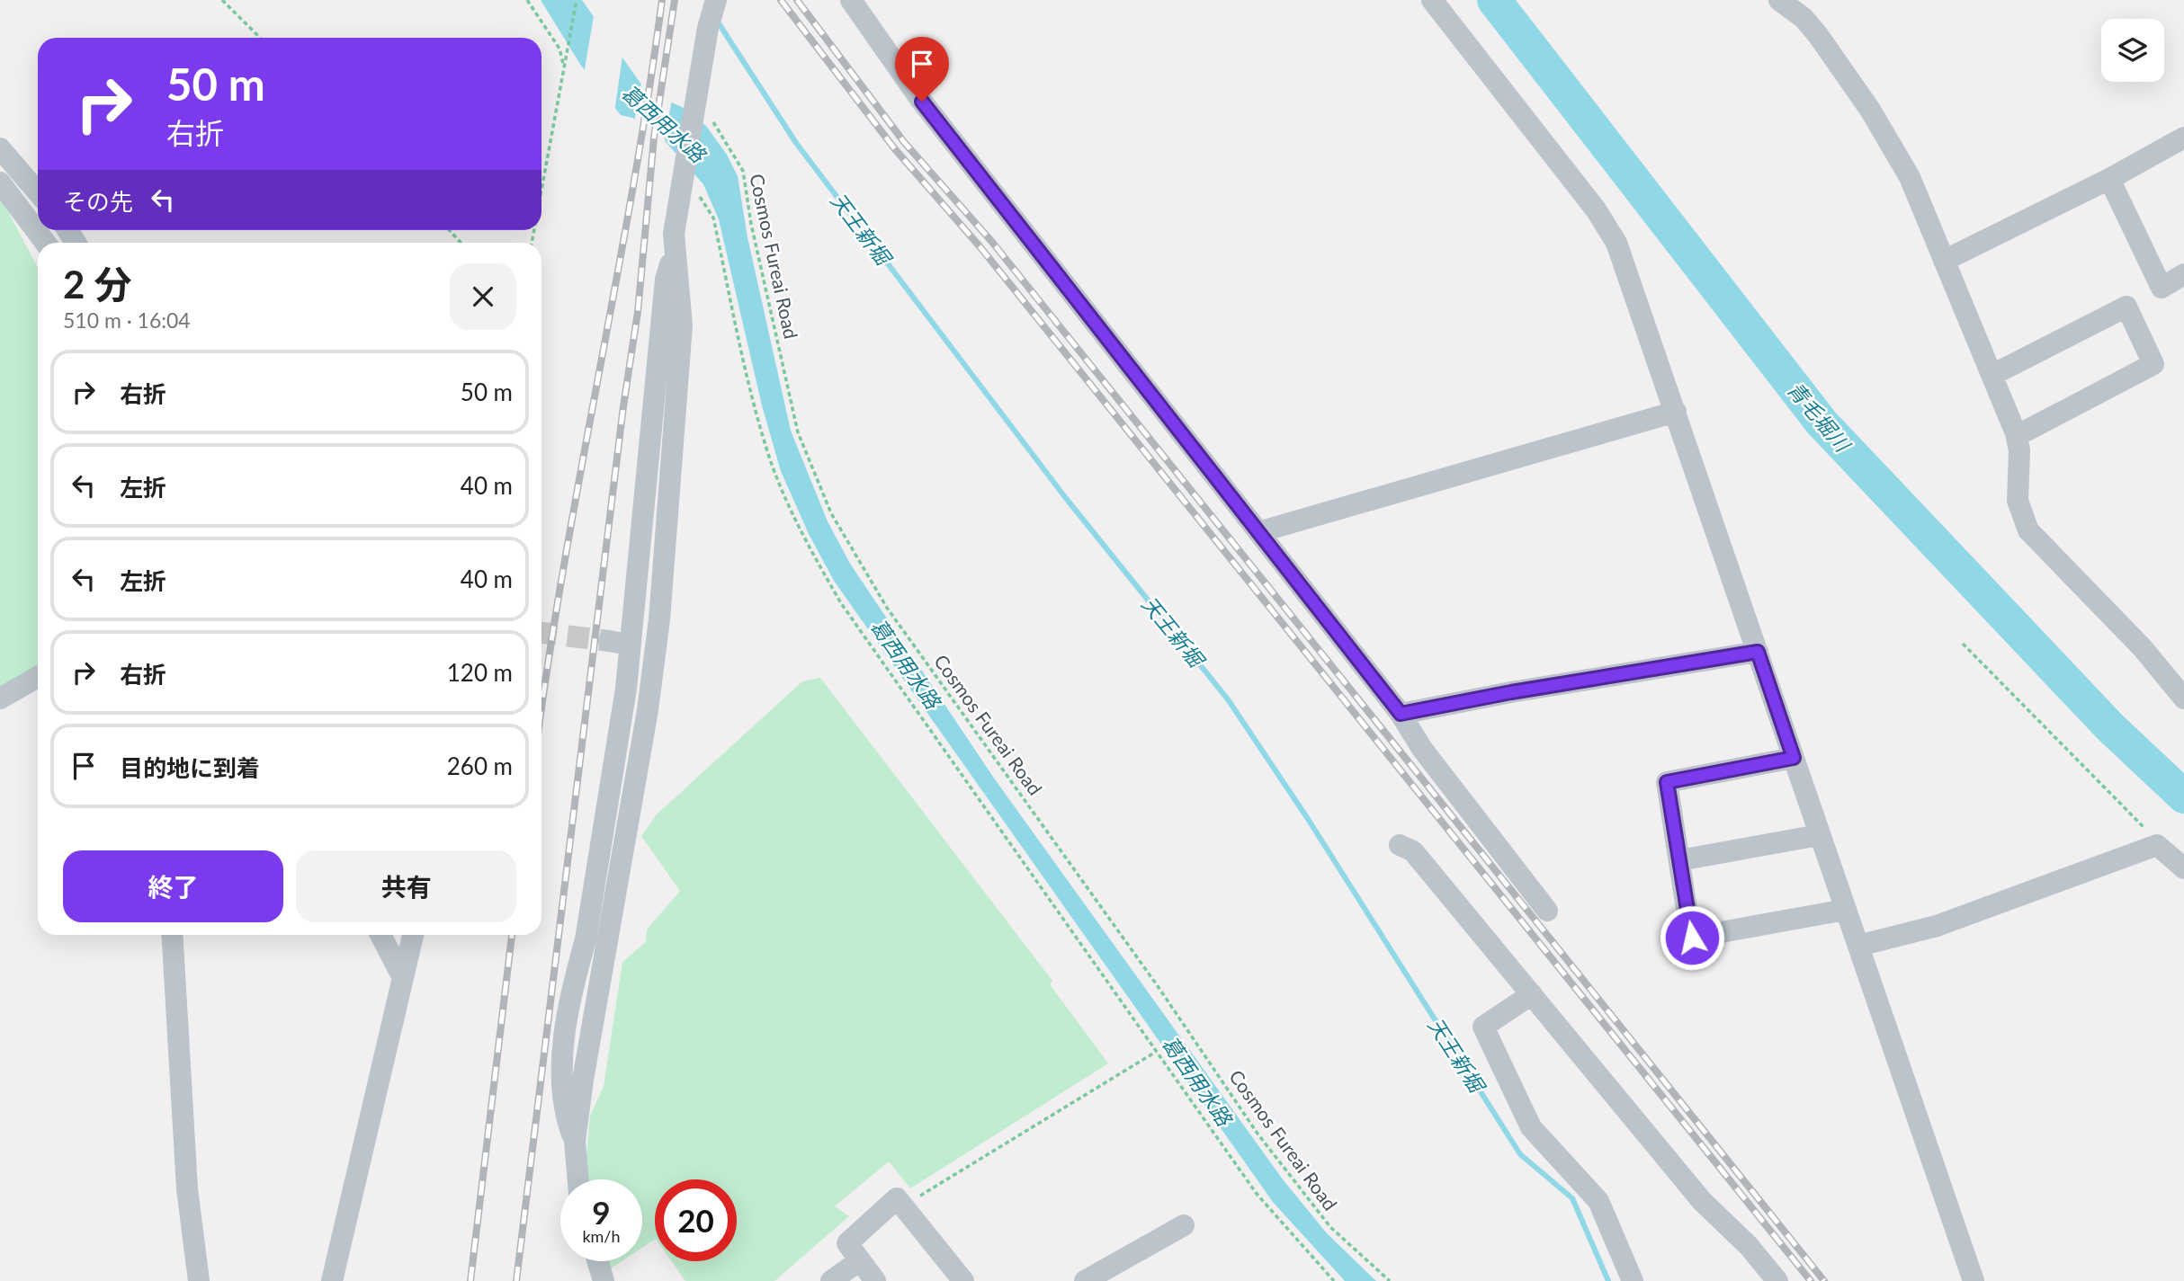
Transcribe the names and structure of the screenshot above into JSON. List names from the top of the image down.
{
  "streets": {
    "path": ["Cosmos Fureai Road"]
  },
  "water": ["葛西用水路", "天王新堀", "青毛堀川"],
  "page": {
    "turn": ["50 m", "右折"],
    "then": "その先",
    "heading": ["2 分", "510 m · 16:04"],
    "list": [
      {
        "name": "右折",
        "value": "50 m"
      },
      {
        "name": "左折",
        "value": "40 m"
      },
      {
        "name": "左折",
        "value": "40 m"
      },
      {
        "name": "右折",
        "value": "120 m"
      },
      {
        "name": "目的地に到着",
        "value": "260 m"
      }
    ],
    "buttons": ["終了", "共有"],
    "speed": "9 km/h",
    "limit": "20"
  }
}
